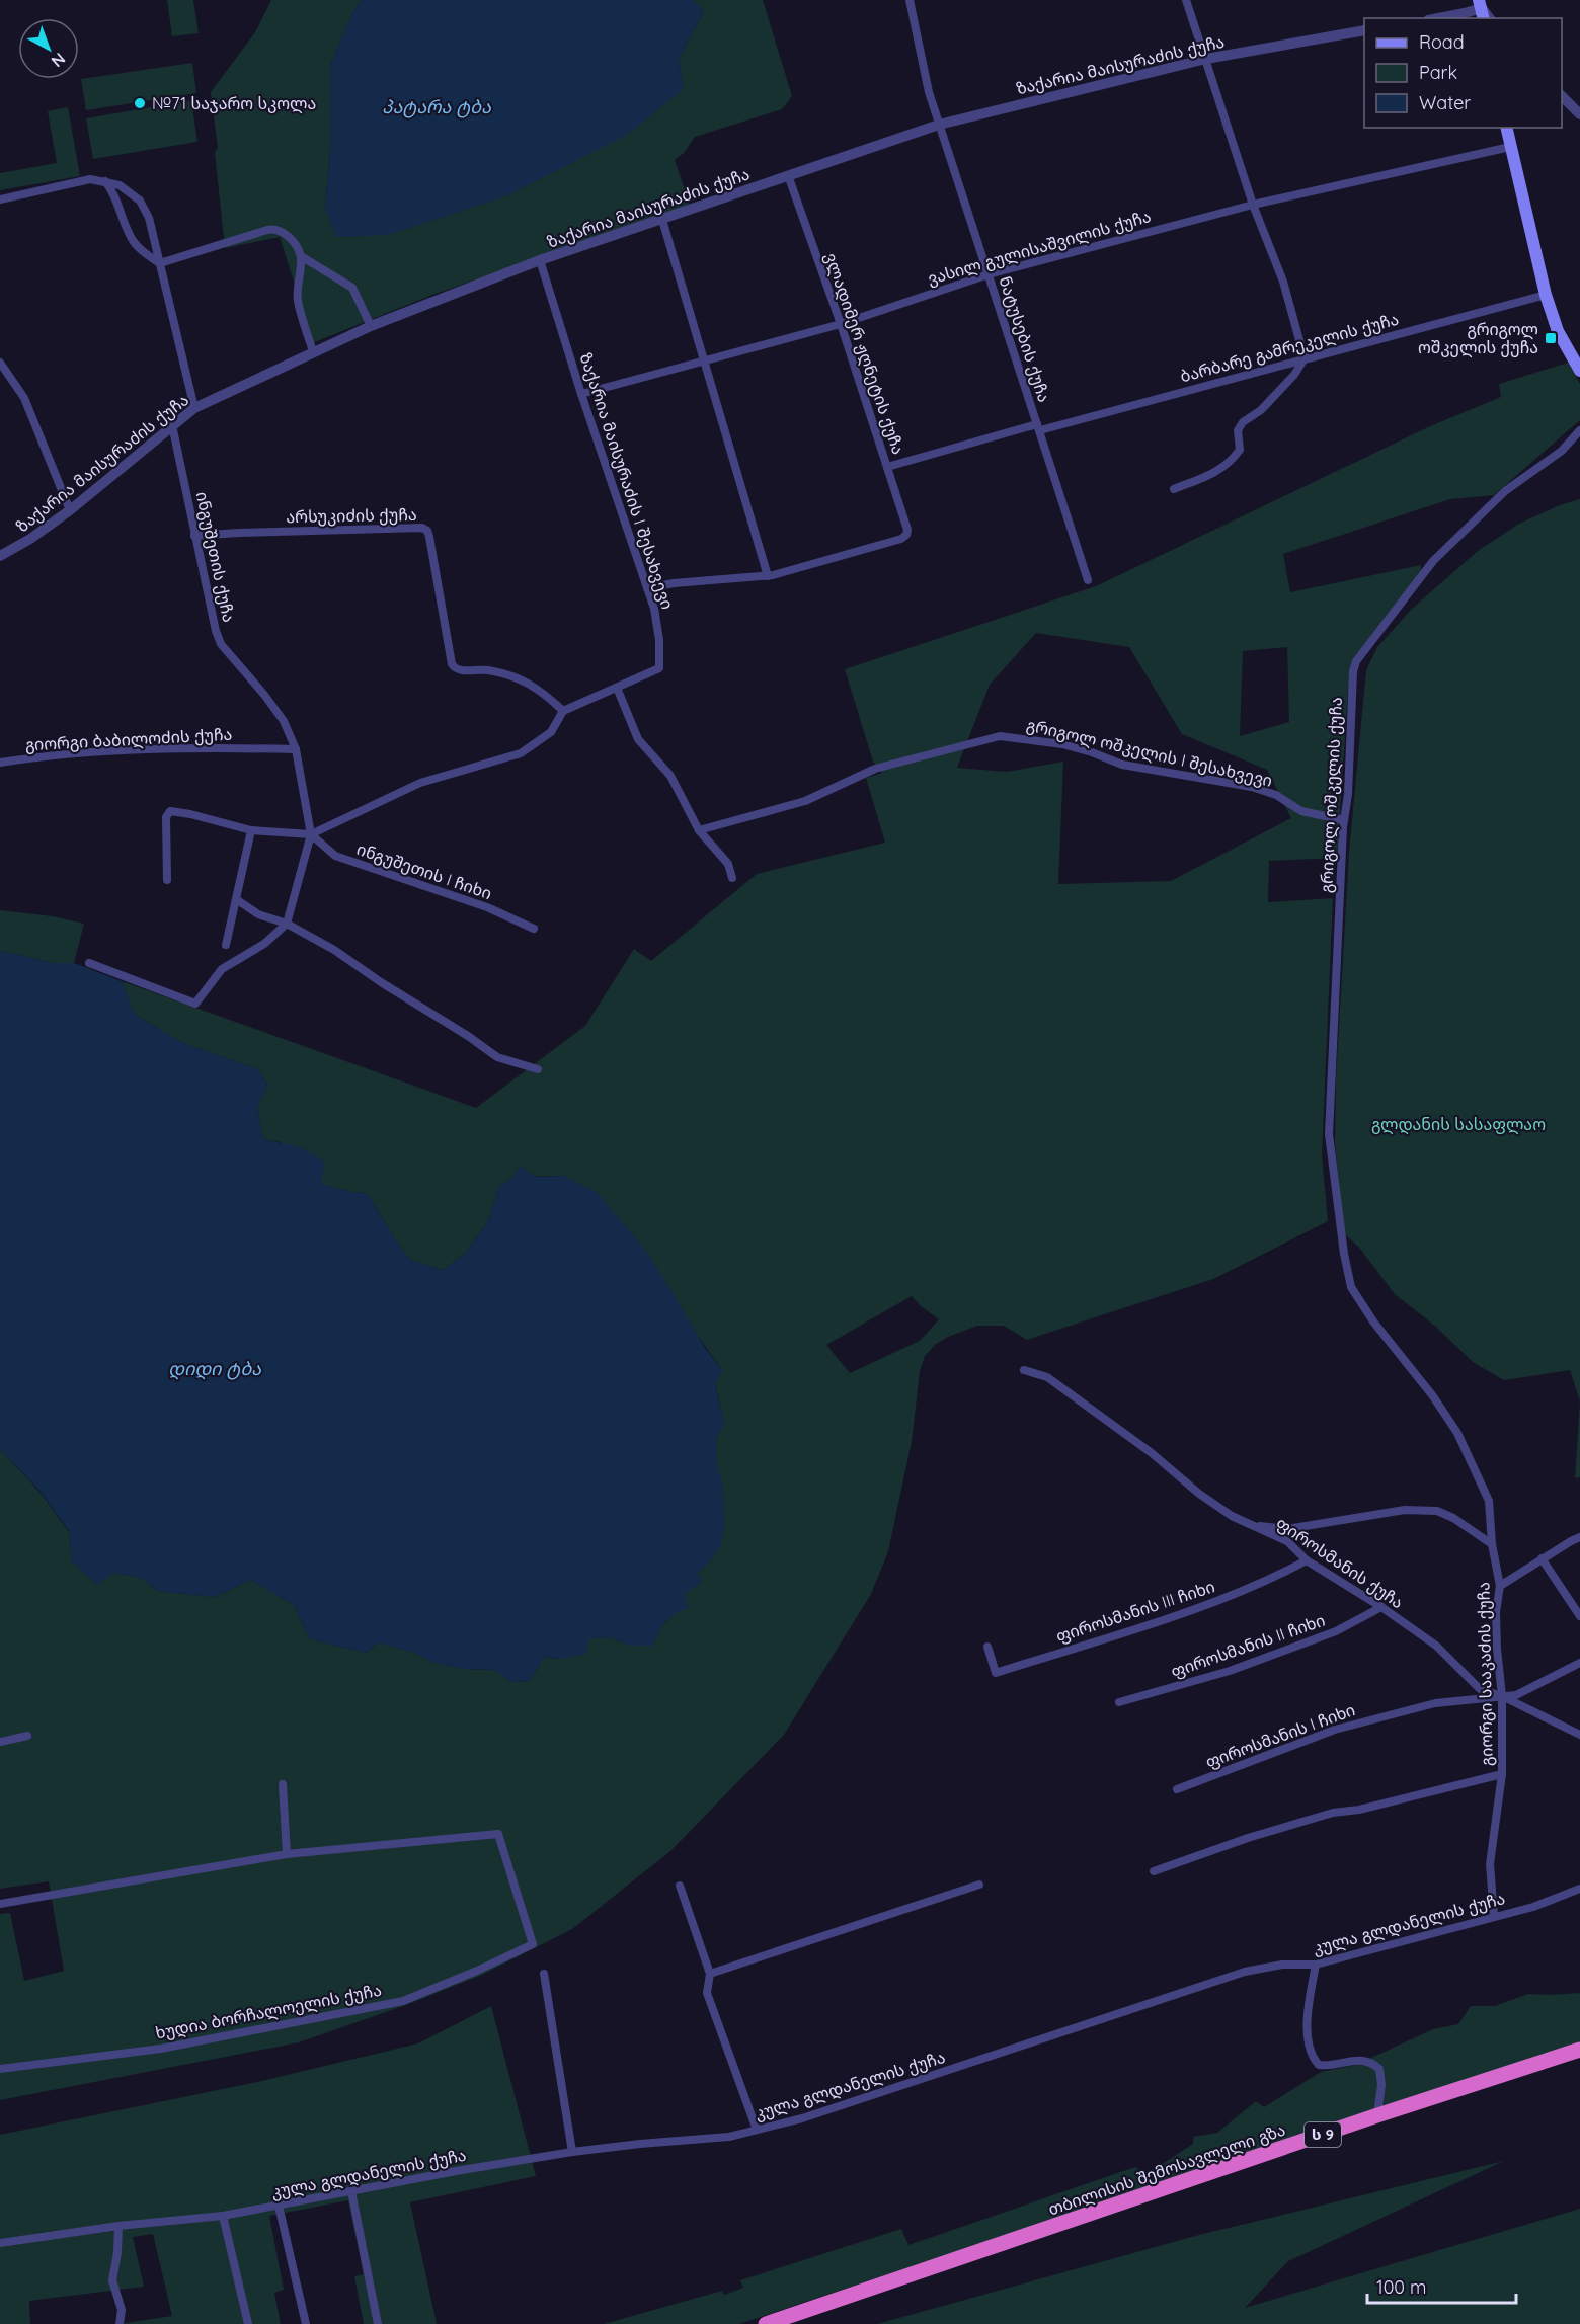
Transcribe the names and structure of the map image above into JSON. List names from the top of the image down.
{
  "streets": {
    "highway": ["ს 9", "თბილისის შემოსავლელი გზა"],
    "street": [
      "ზაქარია მაისურაძის ქუჩა",
      "ვასილ გულისაშვილის ქუჩა",
      "ნატუსების ქუჩა",
      "ბარბარე გამრეკელის ქუჩა",
      "ვლადიმერ ჟღნეტის ქუჩა",
      "ზაქარია მაისურაძის I შესახვევი",
      "არსუკიძის ქუჩა",
      "ინგუშეთის ქუჩა",
      "გიორგი ბაბილოძის ქუჩა",
      "გრიგოლ ოშკელის I შესახვევი",
      "გრიგოლ ოშკელის ქუჩა",
      "ინგუშეთის I ჩიხი",
      "ფიროსმანის ქუჩა",
      "ფიროსმანის III ჩიხი",
      "ფიროსმანის II ჩიხი",
      "გიორგი სააკაძის ქუჩა",
      "ფიროსმანის I ჩიხი",
      "კულა გლდანელის ქუჩა",
      "ხუდია ბორჩალოელის ქუჩა"
    ]
  },
  "crossings": [
    ["ზაქარია მაისურაძის ქუჩა", "ნატუსების ქუჩა"],
    ["ზაქარია მაისურაძის ქუჩა", "ვლადიმერ ჟღნეტის ქუჩა"],
    ["ზაქარია მაისურაძის ქუჩა", "ზაქარია მაისურაძის I შესახვევი"],
    ["ზაქარია მაისურაძის ქუჩა", "ინგუშეთის ქუჩა"],
    ["ვასილ გულისაშვილის ქუჩა", "ნატუსების ქუჩა"],
    ["ვასილ გულისაშვილის ქუჩა", "ვლადიმერ ჟღნეტის ქუჩა"],
    ["ვასილ გულისაშვილის ქუჩა", "ზაქარია მაისურაძის I შესახვევი"],
    ["ნატუსების ქუჩა", "ბარბარე გამრეკელის ქუჩა"],
    ["ბარბარე გამრეკელის ქუჩა", "ვლადიმერ ჟღნეტის ქუჩა"],
    ["არსუკიძის ქუჩა", "ინგუშეთის ქუჩა"],
    ["ინგუშეთის ქუჩა", "გიორგი ბაბილოძის ქუჩა"],
    ["ინგუშეთის ქუჩა", "ინგუშეთის I ჩიხი"],
    ["გრიგოლ ოშკელის I შესახვევი", "გრიგოლ ოშკელის ქუჩა"],
    ["გრიგოლ ოშკელის ქუჩა", "გიორგი სააკაძის ქუჩა"],
    ["ფიროსმანის ქუჩა", "ფიროსმანის III ჩიხი"],
    ["ფიროსმანის ქუჩა", "ფიროსმანის II ჩიხი"],
    ["ფიროსმანის ქუჩა", "გიორგი სააკაძის ქუჩა"],
    ["ფიროსმანის ქუჩა", "ფიროსმანის I ჩიხი"],
    ["გიორგი სააკაძის ქუჩა", "ფიროსმანის I ჩიხი"],
    ["გიორგი სააკაძის ქუჩა", "კულა გლდანელის ქუჩა"]
  ],
  "water": ["პატარა ტბა", "დიდი ტბა"],
  "parks": ["გლდანის სასაფლაო"],
  "places": {
    "other": ["№71 საჯარო სკოლა"],
    "transit": ["გრიგოლ ოშკელის ქუჩა"]
  },
  "legend": ["Road", "Park", "Water"],
  "scale_bar": "100 m",
  "north": "bottom right"
}
